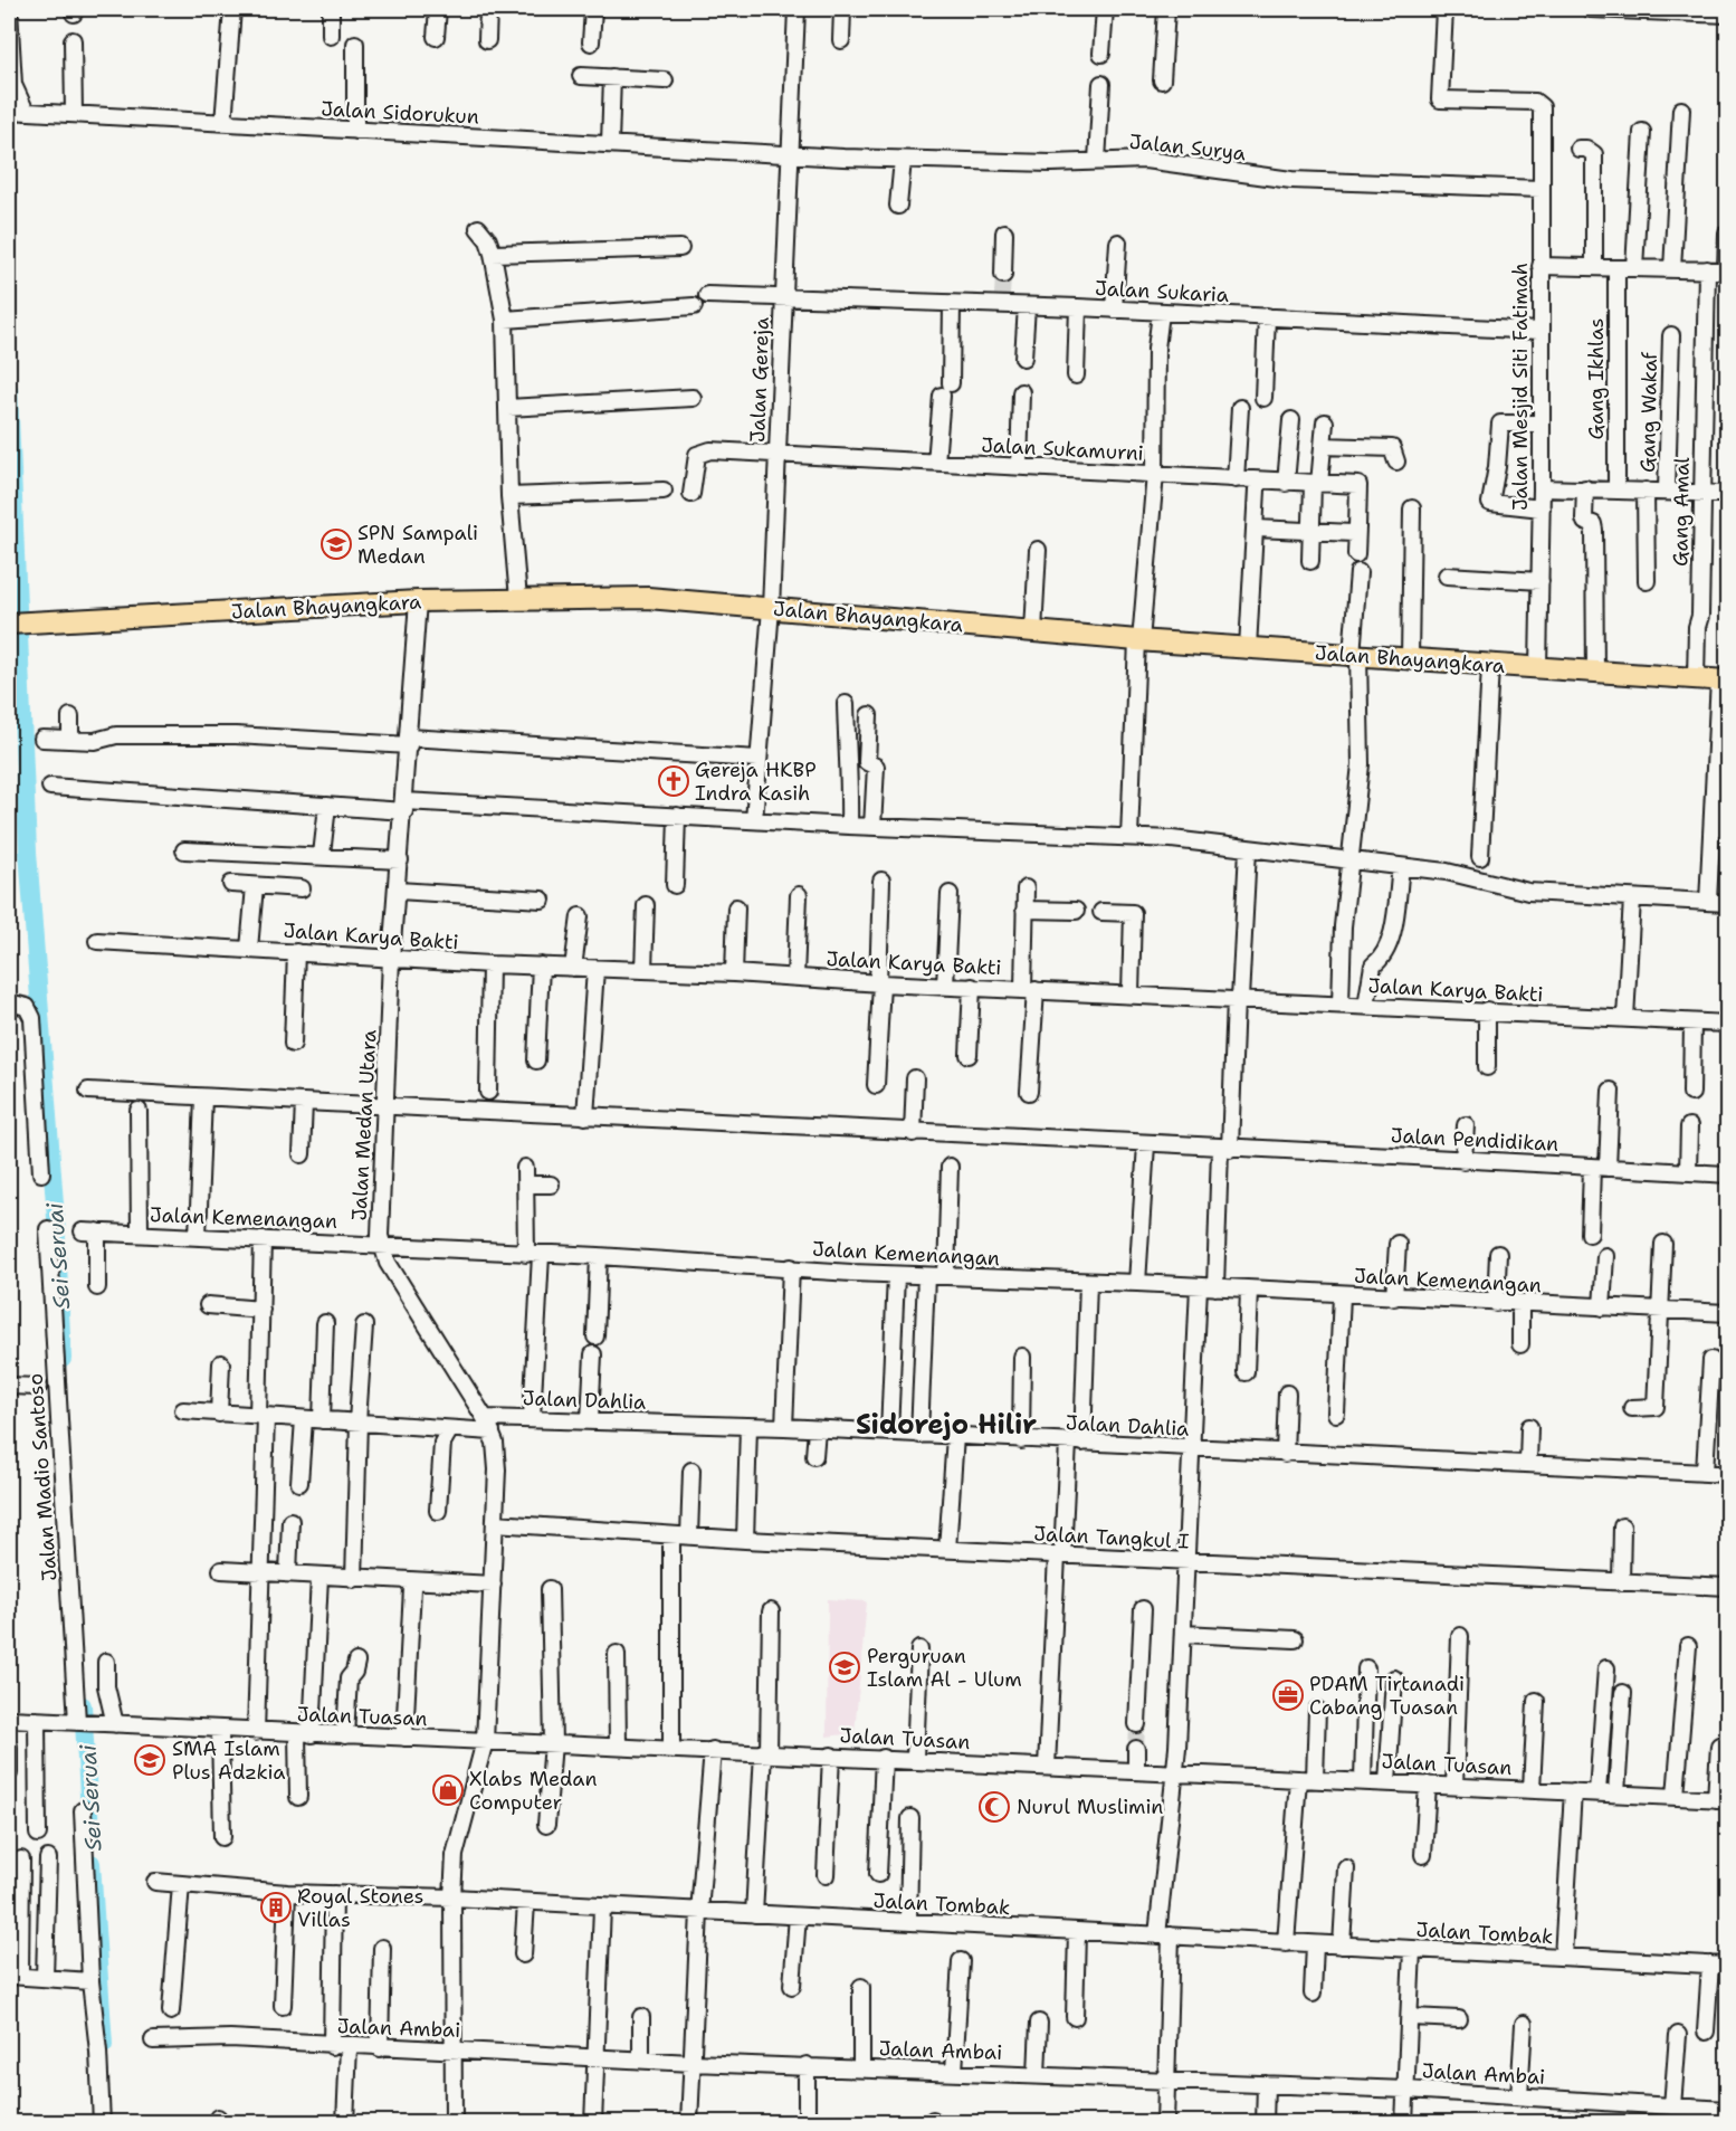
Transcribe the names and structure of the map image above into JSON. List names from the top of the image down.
{
  "streets": {
    "main road": ["Jalan Bhayangkara"],
    "street": [
      "Jalan Sidorukun",
      "Jalan Surya",
      "Jalan Sukaria",
      "Gang Ikhlas",
      "Jalan Gereja",
      "Jalan Mesjid Siti Fatimah",
      "Gang Wakaf",
      "Jalan Sukamurni",
      "Gang Amal",
      "Jalan Karya Bakti",
      "Jalan Medan Utara",
      "Jalan Pendidikan",
      "Jalan Kemenangan",
      "Jalan Dahlia",
      "Jalan Madio Santoso",
      "Jalan Tangkul I",
      "Jalan Tuasan",
      "Jalan Tombak",
      "Jalan Ambai"
    ]
  },
  "crossings": [
    ["Jalan Sidorukun", "Jalan Surya"],
    ["Jalan Sidorukun", "Jalan Gereja"],
    ["Jalan Surya", "Jalan Gereja"],
    ["Jalan Surya", "Jalan Mesjid Siti Fatimah"],
    ["Jalan Sukaria", "Jalan Gereja"],
    ["Jalan Sukaria", "Jalan Mesjid Siti Fatimah"],
    ["Jalan Gereja", "Jalan Sukamurni"],
    ["Jalan Gereja", "Jalan Bhayangkara"],
    ["Jalan Mesjid Siti Fatimah", "Jalan Bhayangkara"],
    ["Gang Amal", "Jalan Bhayangkara"],
    ["Jalan Bhayangkara", "Jalan Medan Utara"],
    ["Jalan Karya Bakti", "Jalan Medan Utara"],
    ["Jalan Medan Utara", "Jalan Kemenangan"],
    ["Jalan Medan Utara", "Jalan Dahlia"],
    ["Jalan Medan Utara", "Jalan Tangkul I"],
    ["Jalan Medan Utara", "Jalan Tuasan"],
    ["Jalan Medan Utara", "Jalan Tombak"],
    ["Jalan Medan Utara", "Jalan Ambai"],
    ["Jalan Madio Santoso", "Jalan Tuasan"]
  ],
  "districts": ["Sidorejo Hilir"],
  "water": ["Sei Seruai"],
  "places": {
    "school or university": ["SPN Sampali Medan", "Perguruan Islam Al - Ulum", "SMA Islam Plus Adzkia"],
    "church": ["Gereja HKBP Indra Kasih"],
    "office": ["PDAM Tirtanadi Cabang Tuasan"],
    "shop": ["Xlabs Medan Computer"],
    "mosque": ["Nurul Muslimin"],
    "building": ["Royal Stones Villas"]
  }
}
